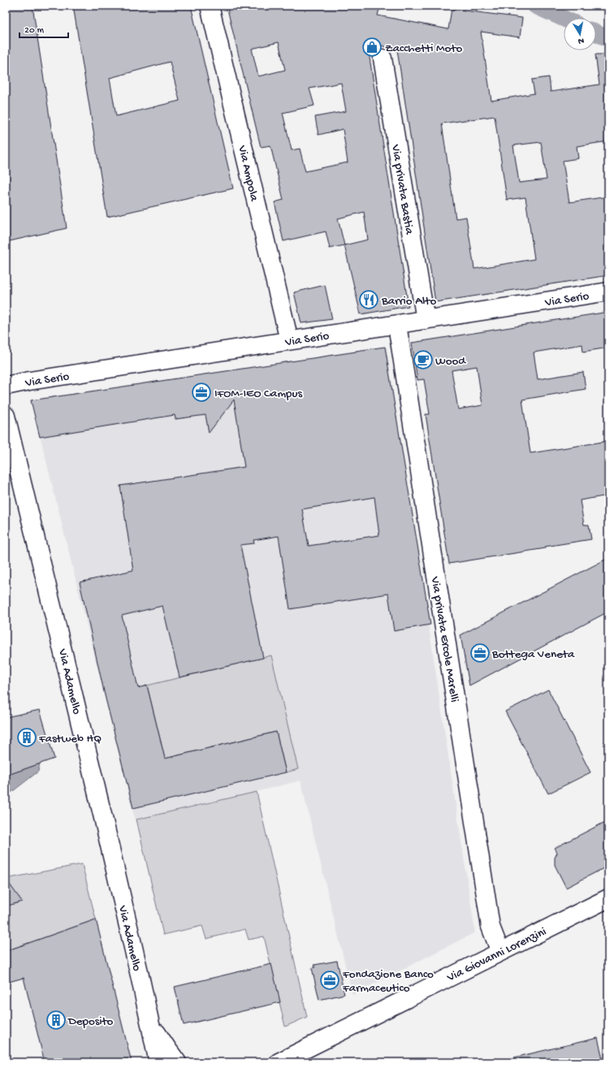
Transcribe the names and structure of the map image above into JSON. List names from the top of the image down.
{
  "streets": {
    "street": [
      "Via Ampola",
      "Via privata Bastia",
      "Via Serio",
      "Via privata Ercole Marelli",
      "Via Adamello",
      "Via Giovanni Lorenzini"
    ]
  },
  "crossings": [
    ["Via Ampola", "Via Serio"],
    ["Via privata Bastia", "Via Serio"],
    ["Via Serio", "Via privata Ercole Marelli"],
    ["Via privata Ercole Marelli", "Via Giovanni Lorenzini"]
  ],
  "places": {
    "shop": ["Zacchetti Moto"],
    "restaurant": ["Barrio Alto"],
    "cafe": ["Wood"],
    "office": ["IFOM-IEO Campus", "Bottega Veneta", "Fondazione Banco Farmaceutico"],
    "building": ["Fastweb HQ", "Deposito"]
  },
  "scale_bar": "20 m",
  "north": "bottom"
}
